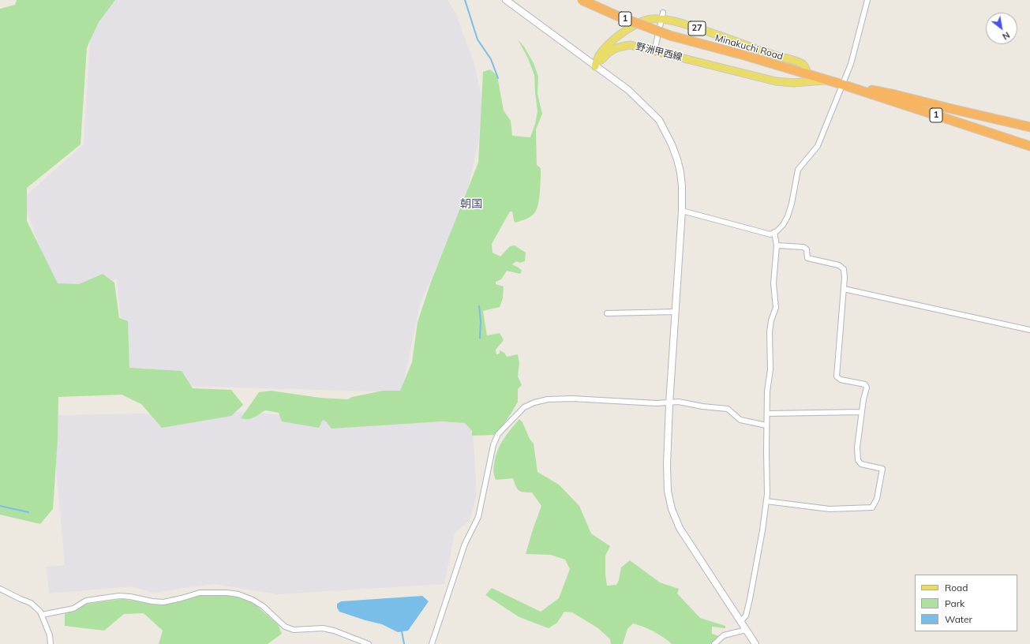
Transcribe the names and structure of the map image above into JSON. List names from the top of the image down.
{
  "streets": {
    "highway": ["1", "Minakuchi Road"],
    "main road": ["27", "野洲甲西線"]
  },
  "crossings": [
    ["27", "Minakuchi Road"],
    ["27", "野洲甲西線"],
    ["Minakuchi Road", "野洲甲西線"]
  ],
  "districts": ["朝国"],
  "legend": ["Road", "Park", "Water"],
  "north": "bottom right"
}
